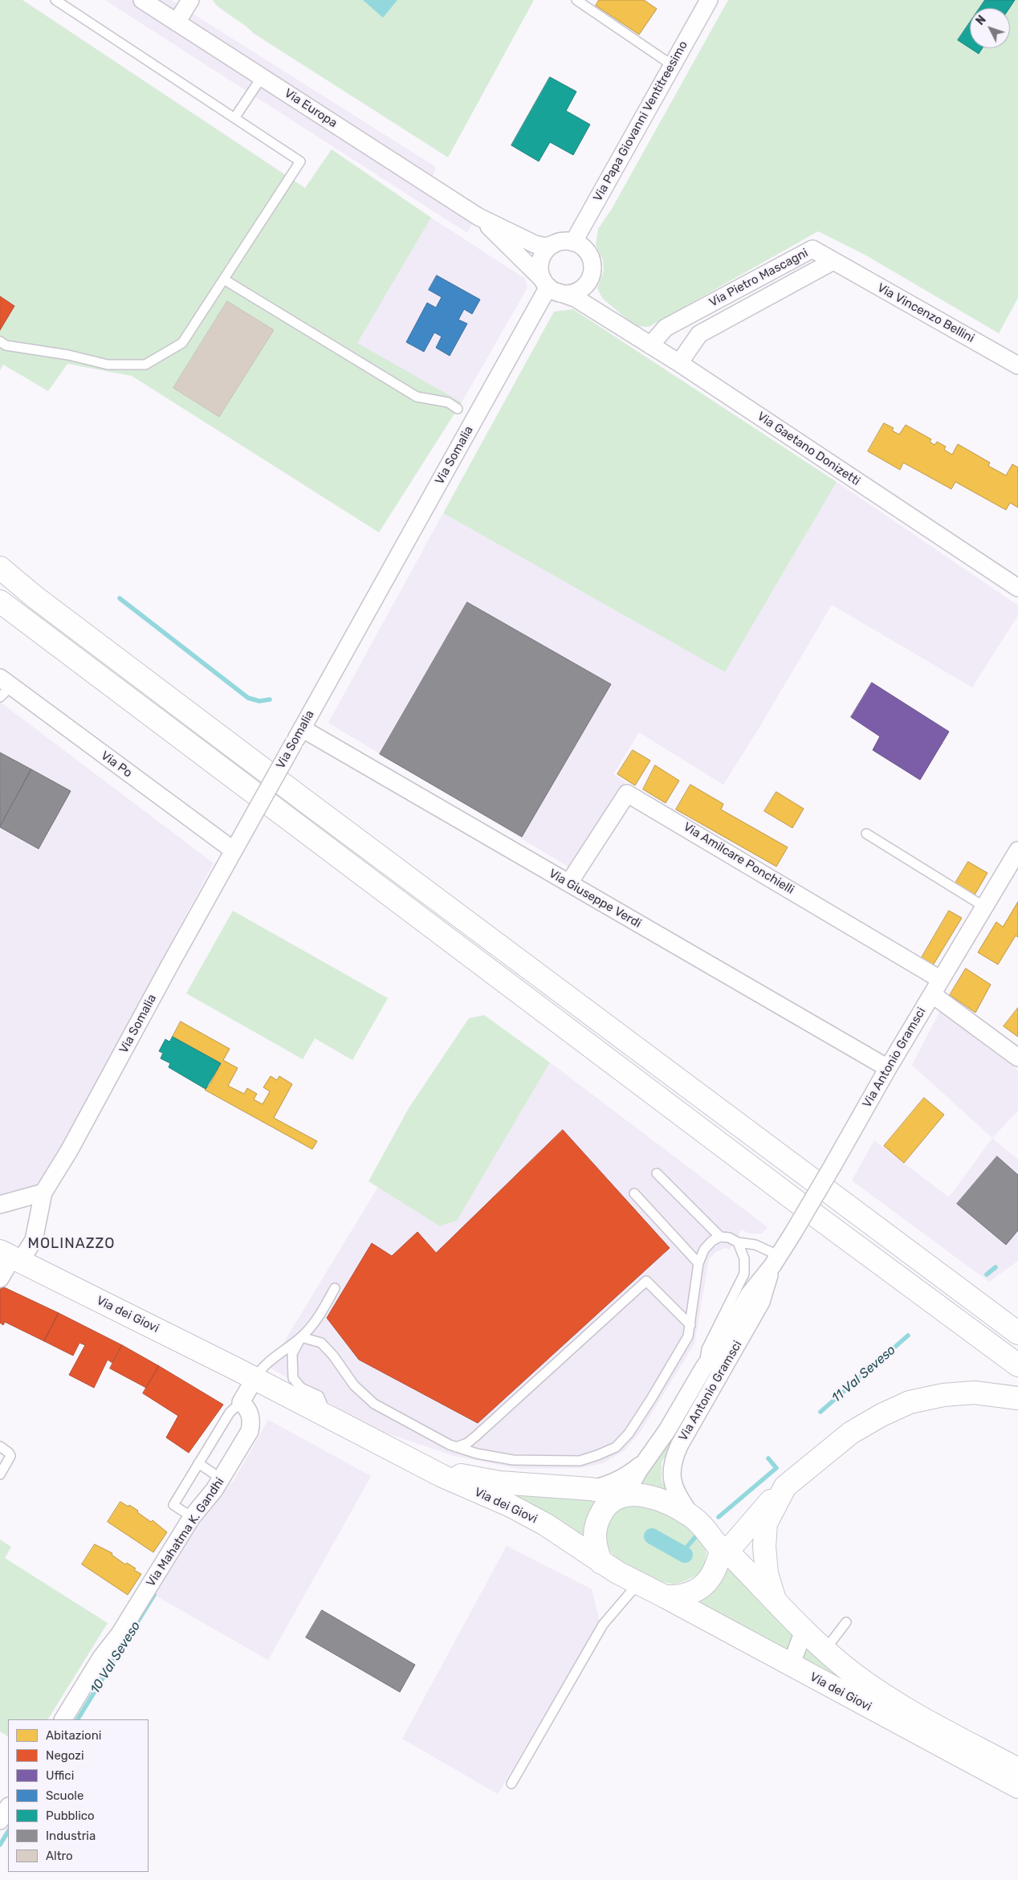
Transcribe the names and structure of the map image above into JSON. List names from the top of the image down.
{
  "streets": {
    "main road": ["Via dei Giovi"],
    "street": [
      "Via Europa",
      "Via Papa Giovanni Ventitreesimo",
      "Via Pietro Mascagni",
      "Via Vincenzo Bellini",
      "Via Gaetano Donizetti",
      "Via Somalia",
      "Via Po",
      "Via Amilcare Ponchielli",
      "Via Giuseppe Verdi",
      "Via Antonio Gramsci",
      "Via Mahatma K. Gandhi"
    ]
  },
  "crossings": [
    ["Via Europa", "Via Papa Giovanni Ventitreesimo"],
    ["Via Europa", "Via Gaetano Donizetti"],
    ["Via Europa", "Via Somalia"],
    ["Via Papa Giovanni Ventitreesimo", "Via Gaetano Donizetti"],
    ["Via Papa Giovanni Ventitreesimo", "Via Somalia"],
    ["Via Pietro Mascagni", "Via Vincenzo Bellini"],
    ["Via Pietro Mascagni", "Via Gaetano Donizetti"],
    ["Via Gaetano Donizetti", "Via Somalia"],
    ["Via Somalia", "Via Po"],
    ["Via Somalia", "Via Giuseppe Verdi"],
    ["Via Somalia", "Via dei Giovi"],
    ["Via Amilcare Ponchielli", "Via Giuseppe Verdi"],
    ["Via Amilcare Ponchielli", "Via Antonio Gramsci"],
    ["Via Giuseppe Verdi", "Via Antonio Gramsci"],
    ["Via Antonio Gramsci", "Via dei Giovi"]
  ],
  "districts": ["MOLINAZZO"],
  "water": ["11 Val Seveso", "10 Val Seveso"],
  "legend": [
    "Abitazioni",
    "Negozi",
    "Uffici",
    "Scuole",
    "Pubblico",
    "Industria",
    "Altro"
  ],
  "north": "top left"
}
